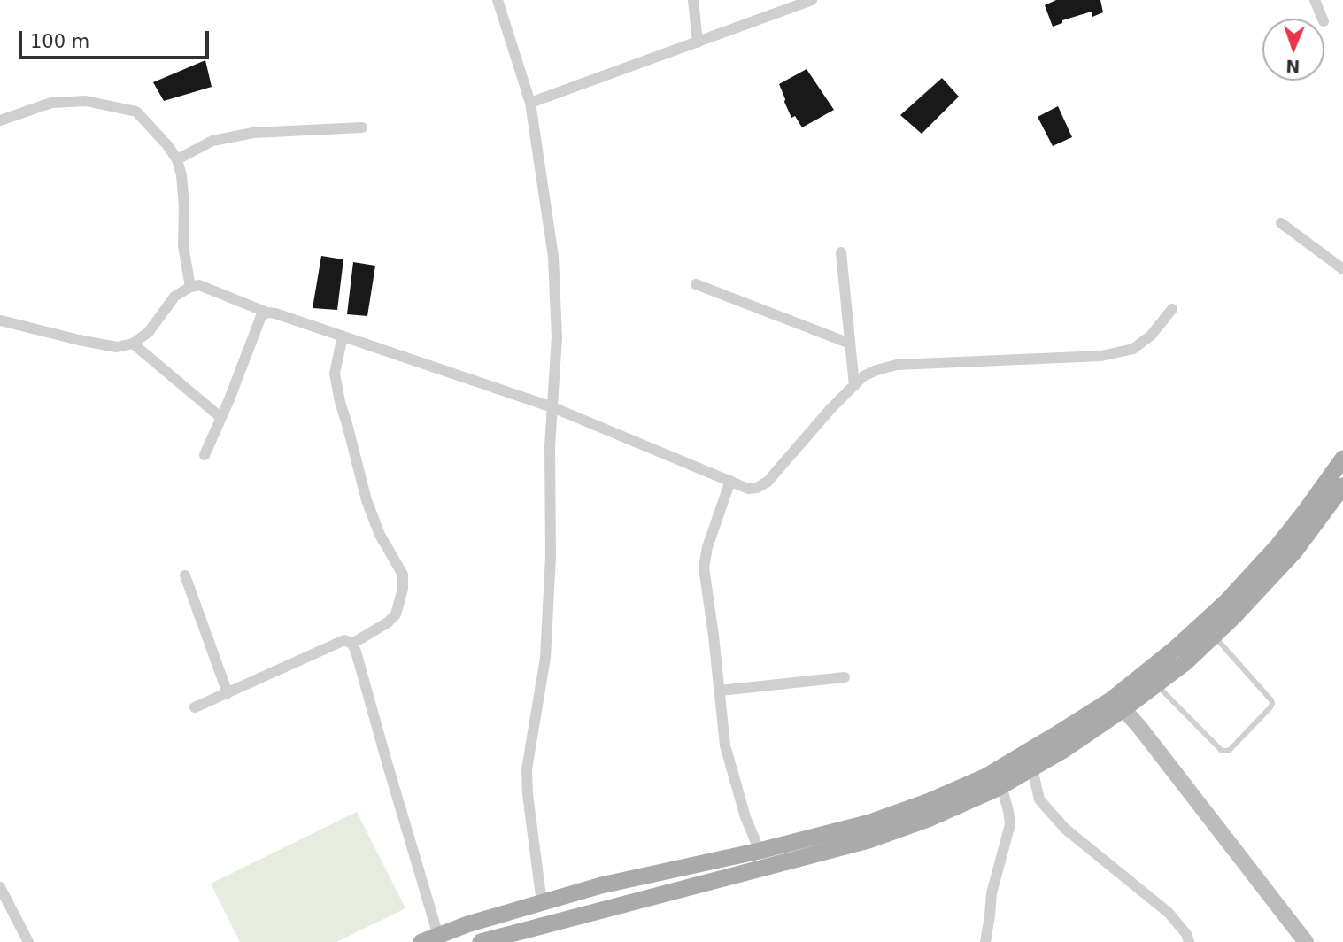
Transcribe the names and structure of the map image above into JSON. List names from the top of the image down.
{
  "scale_bar": "100 m",
  "north": "bottom"
}
